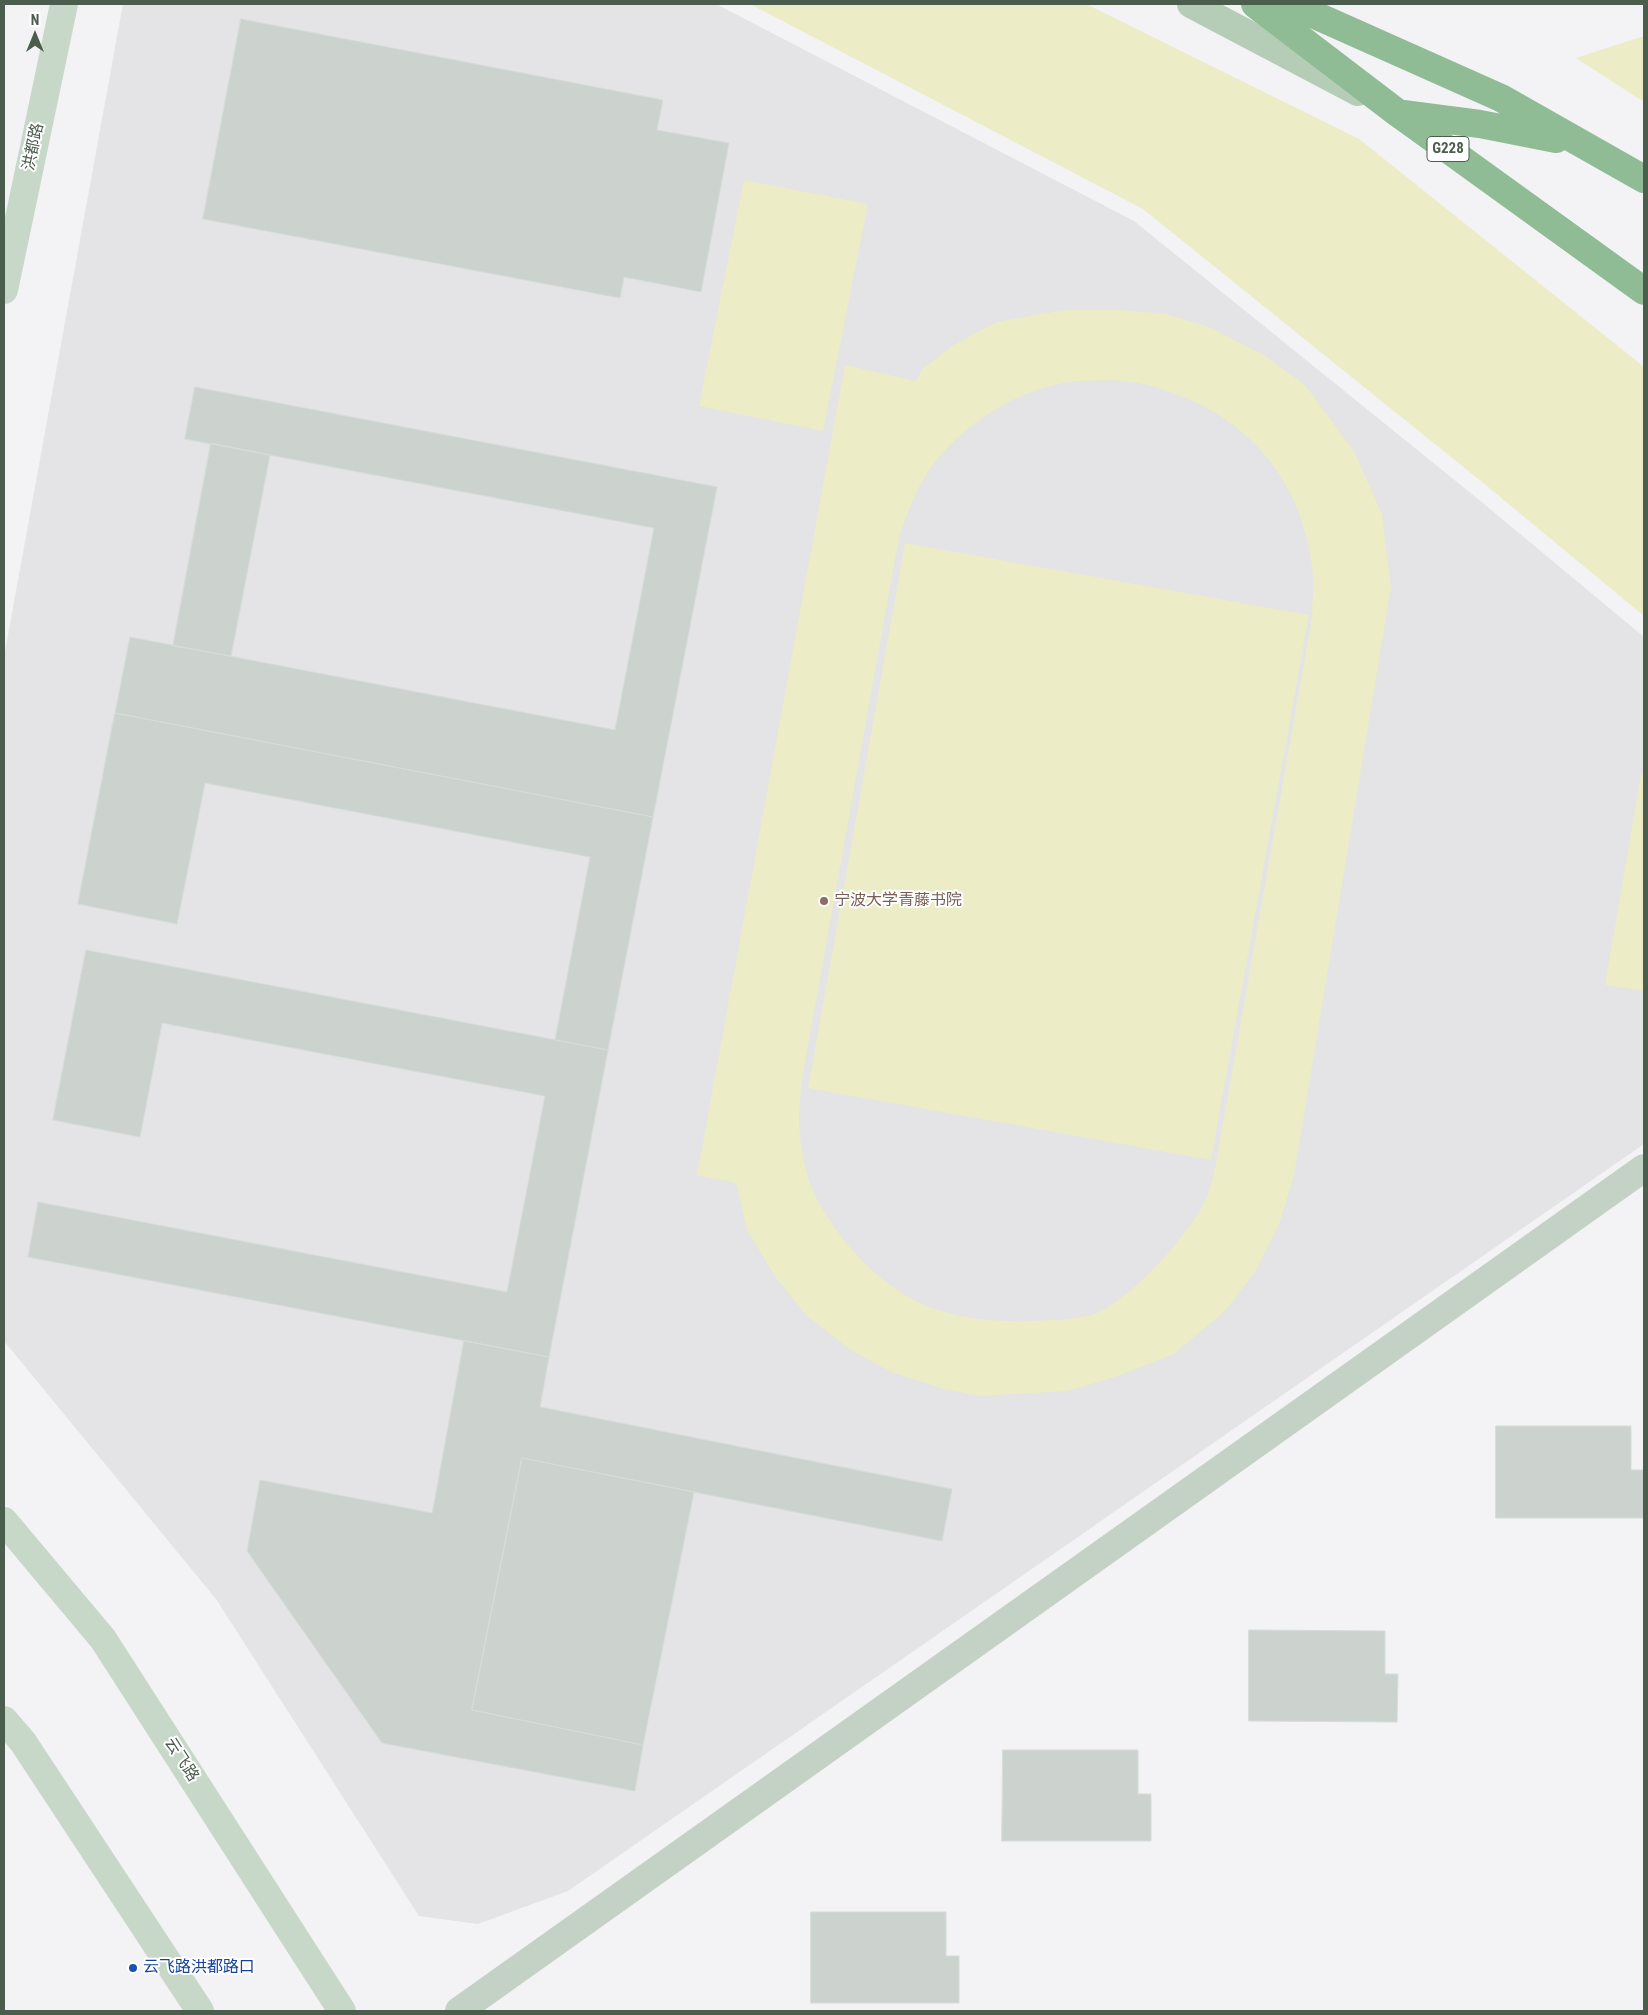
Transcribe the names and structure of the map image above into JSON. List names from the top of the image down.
{
  "streets": {
    "highway": ["G228"],
    "main road": ["洪都路", "云飞路"]
  },
  "places": ["宁波大学青藤书院", "云飞路洪都路口"],
  "north": "top"
}
